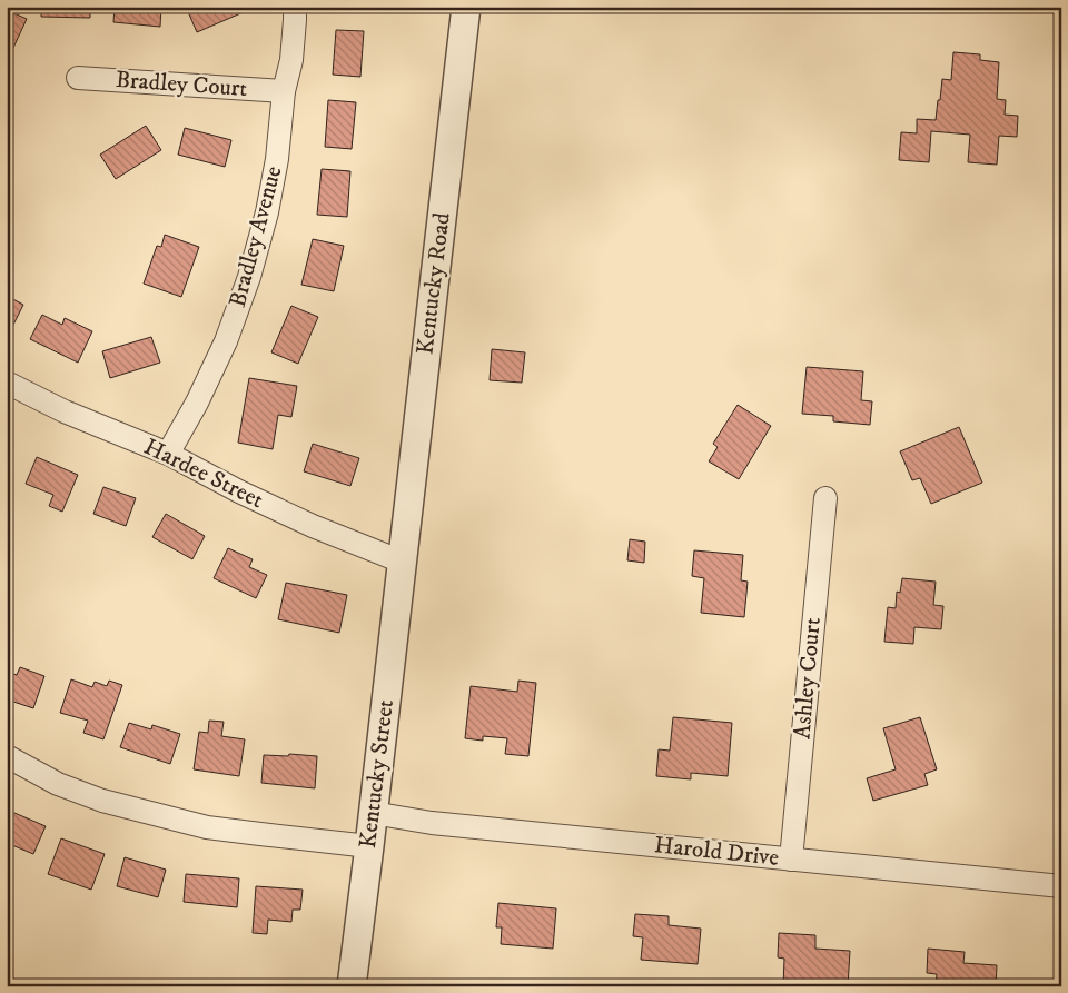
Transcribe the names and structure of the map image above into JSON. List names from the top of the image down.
{
  "streets": {
    "street": [
      "Bradley Court",
      "Bradley Avenue",
      "Kentucky Road",
      "Hardee Street",
      "Ashley Court",
      "Kentucky Street",
      "Harold Drive"
    ]
  },
  "crossings": [
    ["Bradley Court", "Bradley Avenue"],
    ["Bradley Avenue", "Hardee Street"],
    ["Kentucky Road", "Hardee Street"],
    ["Kentucky Road", "Kentucky Street"],
    ["Hardee Street", "Kentucky Street"],
    ["Ashley Court", "Harold Drive"],
    ["Kentucky Street", "Harold Drive"]
  ]
}
